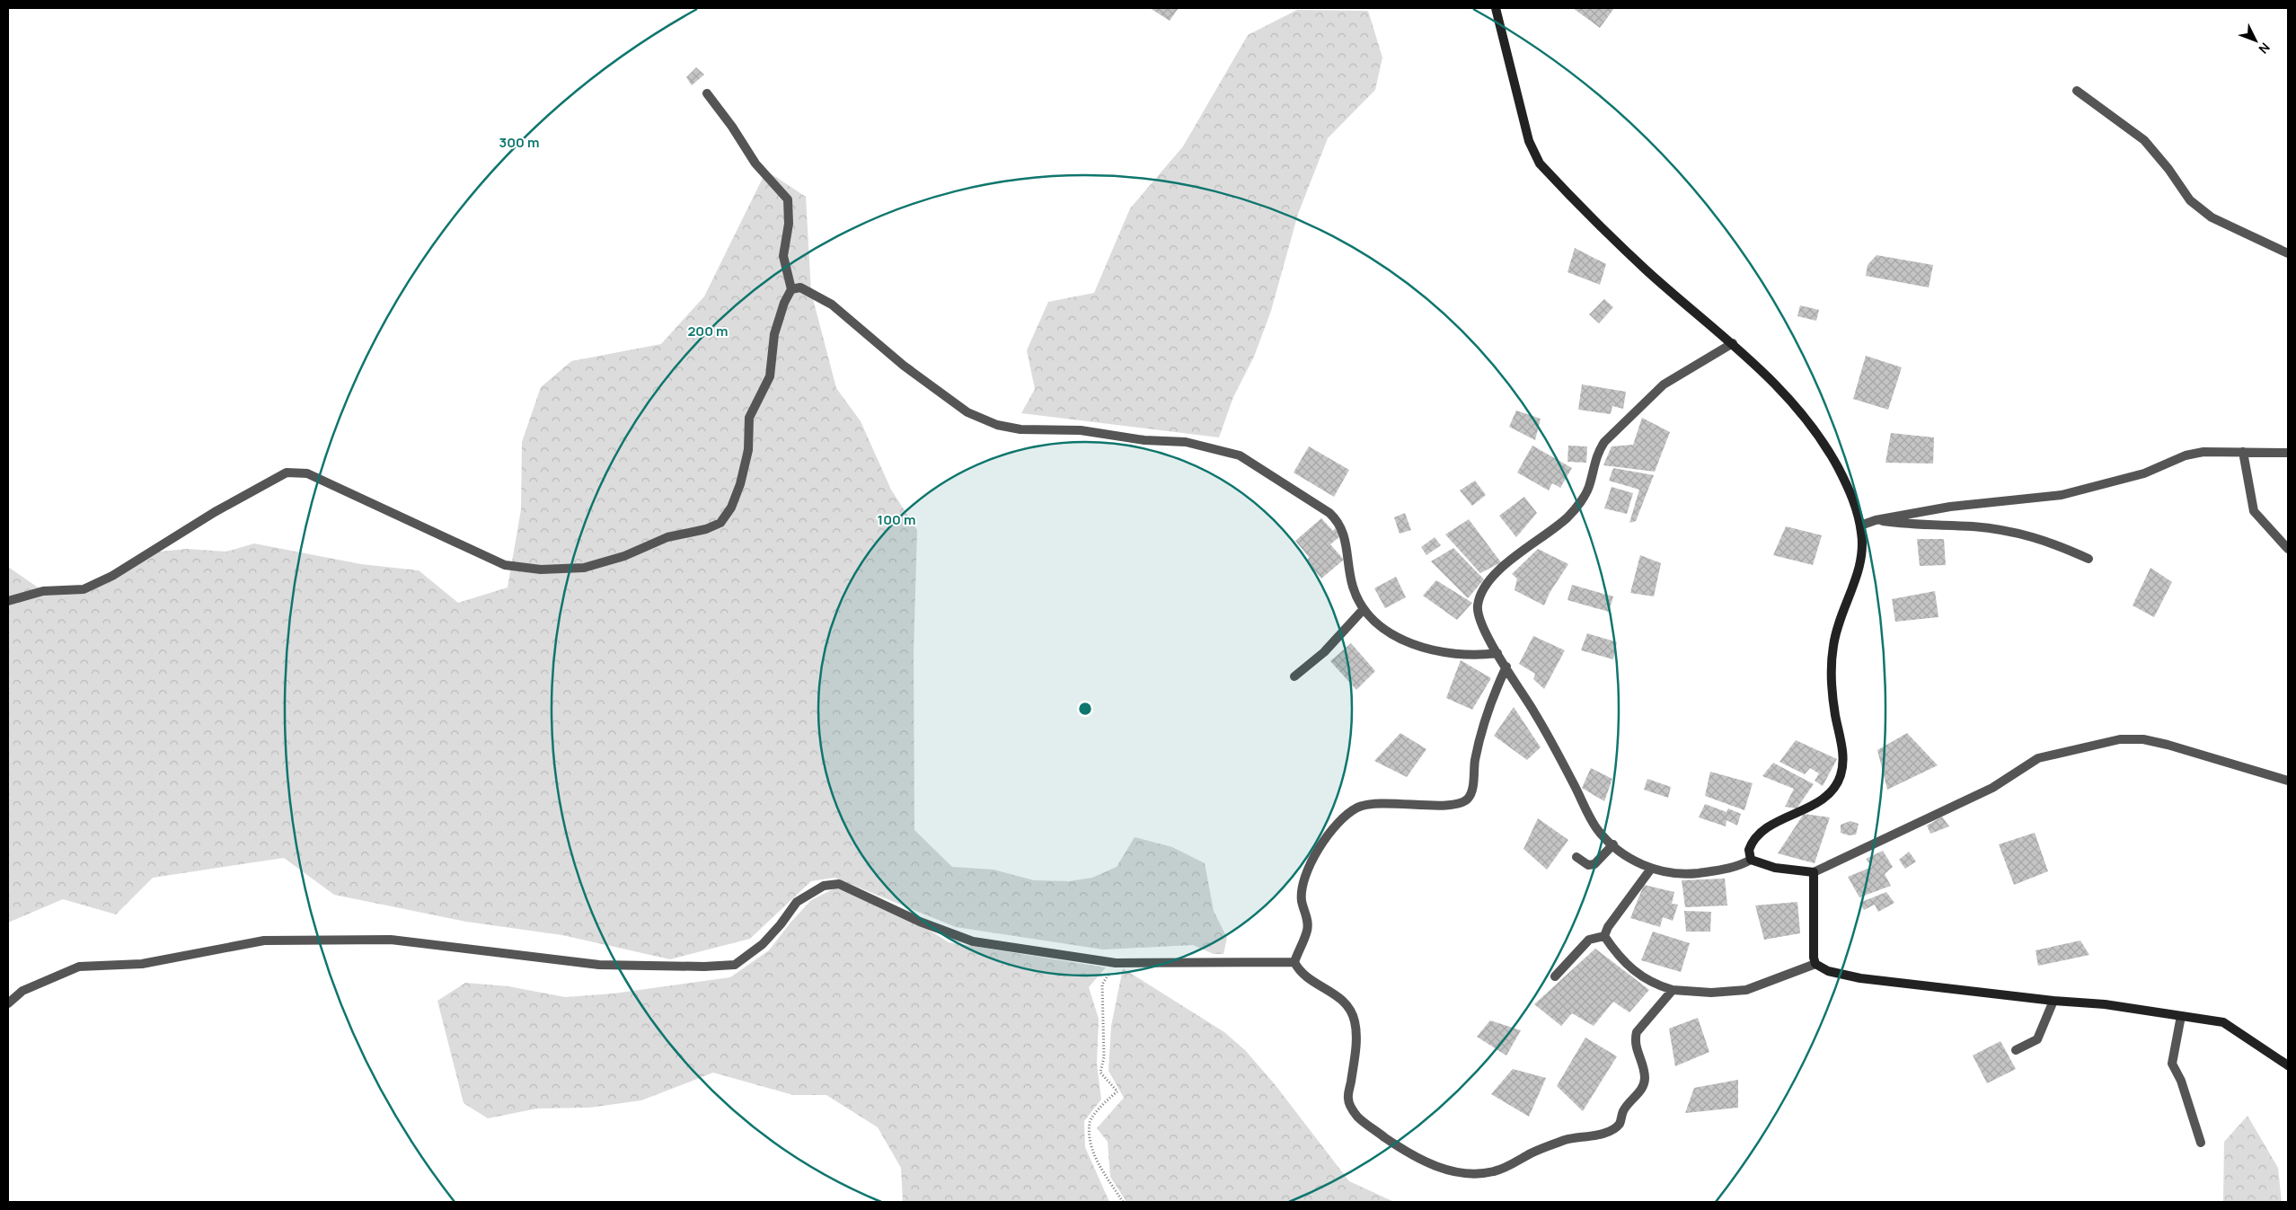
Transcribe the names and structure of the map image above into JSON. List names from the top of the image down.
{
  "north": "bottom right",
  "rings": ["300 m", "200 m", "100 m"]
}
